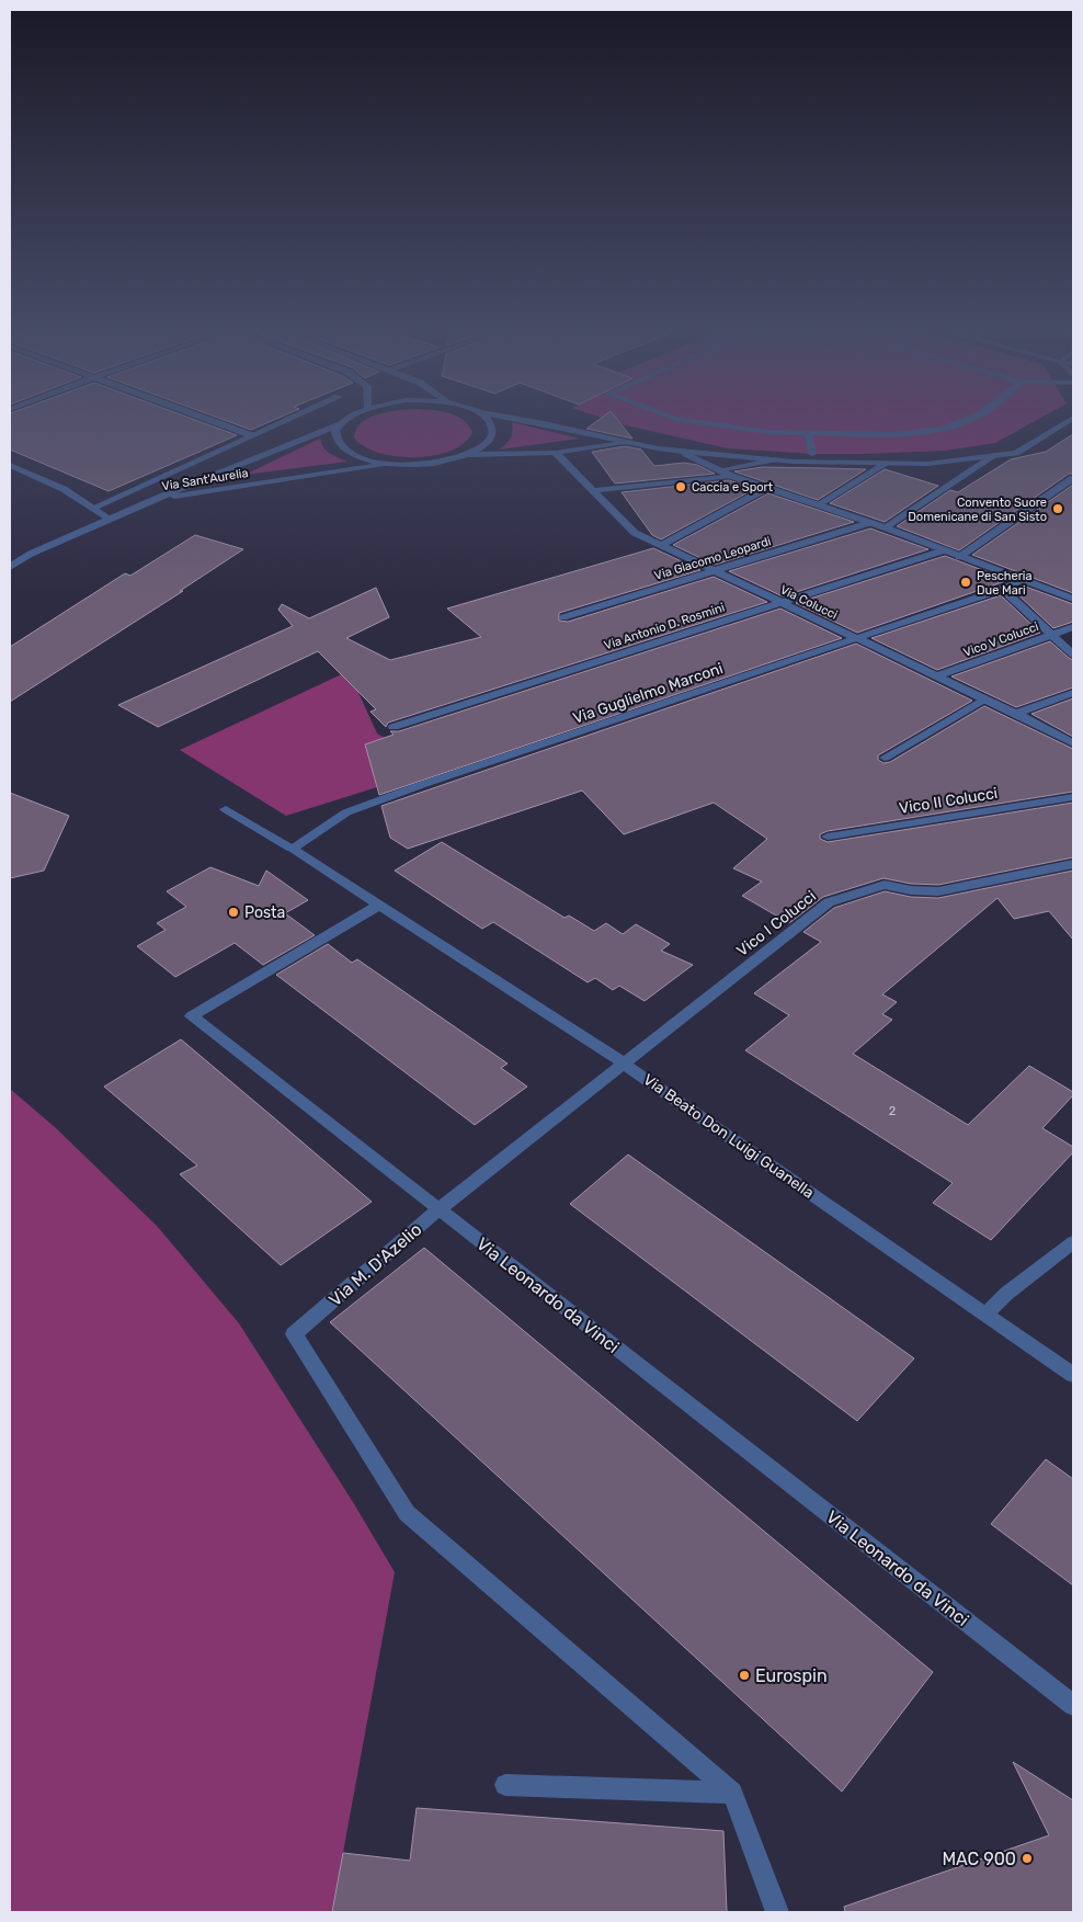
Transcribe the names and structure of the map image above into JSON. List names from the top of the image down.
{
  "streets": {
    "street": [
      "Via Sant'Aurelia",
      "Via Giacomo Leopardi",
      "Via Colucci",
      "Via Antonio D. Rosmini",
      "Vico V Colucci",
      "Via Guglielmo Marconi",
      "Vico II Colucci",
      "Vico I Colucci",
      "Via Beato Don Luigi Guanella",
      "Via M. D'Azelio",
      "Via Leonardo da Vinci"
    ]
  },
  "crossings": [
    ["Via Giacomo Leopardi", "Via Colucci"],
    ["Via Colucci", "Via Antonio D. Rosmini"],
    ["Via Colucci", "Vico V Colucci"],
    ["Via Colucci", "Via Guglielmo Marconi"],
    ["Via Guglielmo Marconi", "Via Beato Don Luigi Guanella"],
    ["Vico I Colucci", "Via Beato Don Luigi Guanella"],
    ["Vico I Colucci", "Via M. D'Azelio"],
    ["Via Beato Don Luigi Guanella", "Via M. D'Azelio"],
    ["Via Beato Don Luigi Guanella", "Via Leonardo da Vinci"],
    ["Via M. D'Azelio", "Via Leonardo da Vinci"]
  ],
  "places": [
    "Caccia e Sport",
    "Convento Suore Domenicane di San Sisto",
    "Pescheria Due Mari",
    "Posta",
    "Eurospin",
    "MAC 900"
  ],
  "house_numbers": ["2"]
}
